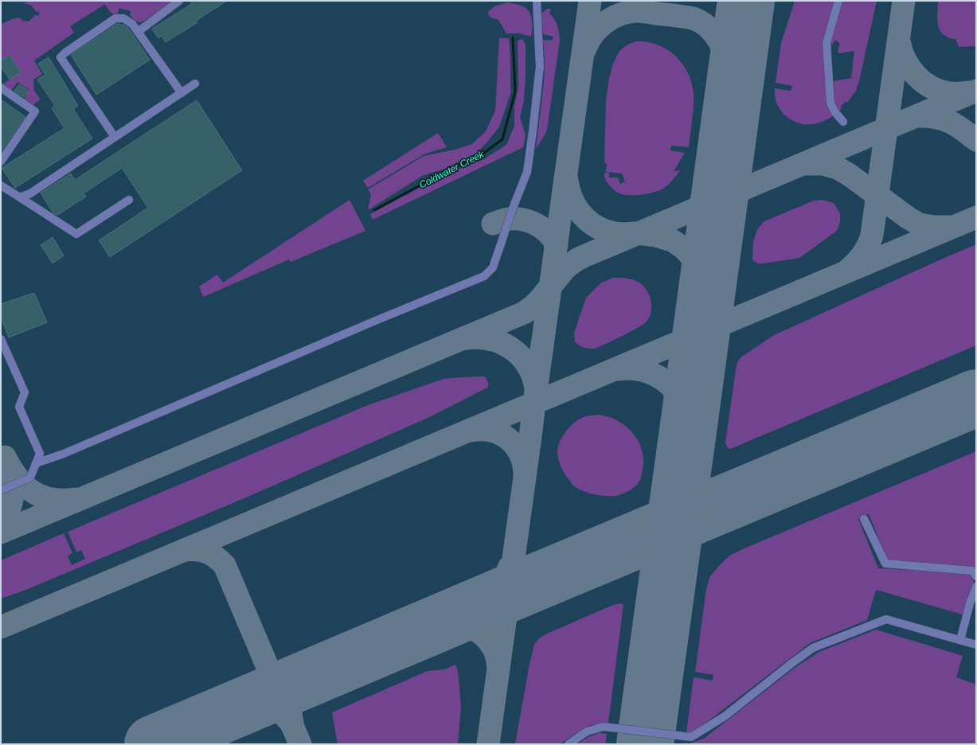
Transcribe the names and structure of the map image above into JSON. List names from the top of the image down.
{
  "water": ["Coldwater Creek"]
}
